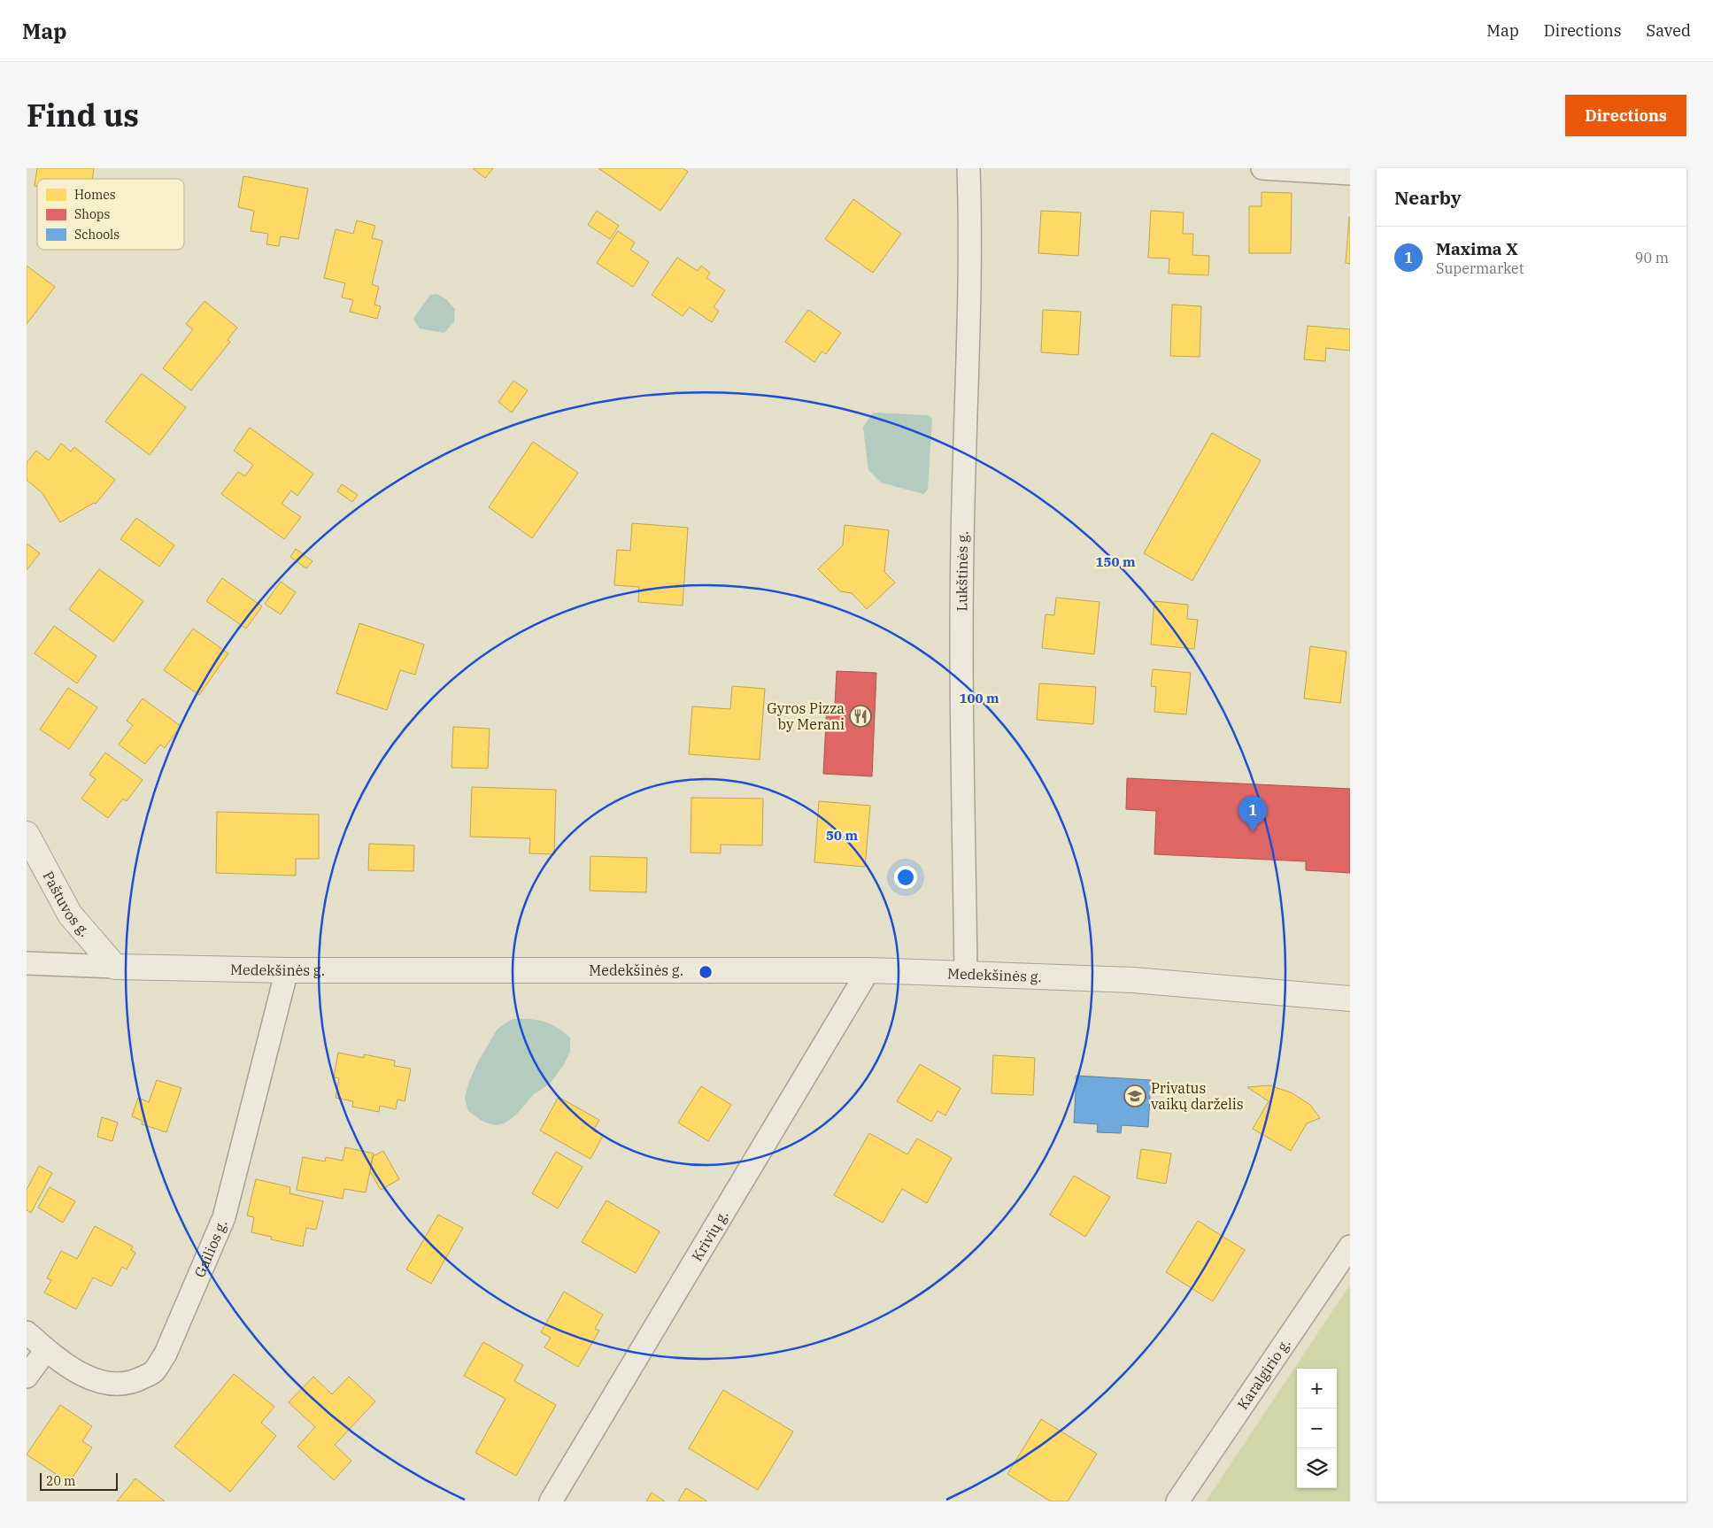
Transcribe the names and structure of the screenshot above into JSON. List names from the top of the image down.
{
  "streets": {
    "street": [
      "Lukštinės g.",
      "Paštuvos g.",
      "Medekšinės g.",
      "Krivių g.",
      "Gailios g.",
      "Karalgirio g."
    ]
  },
  "crossings": [
    ["Lukštinės g.", "Medekšinės g."],
    ["Paštuvos g.", "Medekšinės g."],
    ["Medekšinės g.", "Krivių g."],
    ["Medekšinės g.", "Gailios g."]
  ],
  "places": {
    "restaurant": ["Gyros Pizza by Merani"],
    "school or university": ["Privatus vaikų darželis"]
  },
  "legend": ["Homes", "Shops", "Schools"],
  "scale_bar": "20 m",
  "page": {
    "header": "Map",
    "nav": ["Map", "Directions", "Saved"],
    "title": "Find us",
    "buttons": "Directions",
    "heading": "Nearby",
    "list": [
      {
        "mark": "1",
        "name": "Maxima X",
        "note": "Supermarket",
        "value": "90 m"
      }
    ],
    "pins": "1",
    "map_buttons": ["+", "−"],
    "scale": "20 m"
  },
  "rings": ["150 m", "100 m", "50 m"]
}
